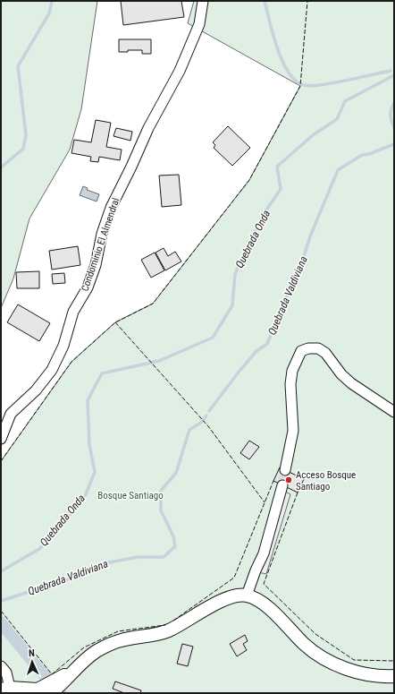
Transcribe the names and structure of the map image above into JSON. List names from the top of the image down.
{
  "streets": {
    "street": ["Condominio El Almendral"]
  },
  "water": ["Quebrada Onda", "Quebrada Valdiviana"],
  "parks": ["Bosque Santiago"],
  "places": ["Acceso Bosque Santiago"],
  "north": "top"
}
